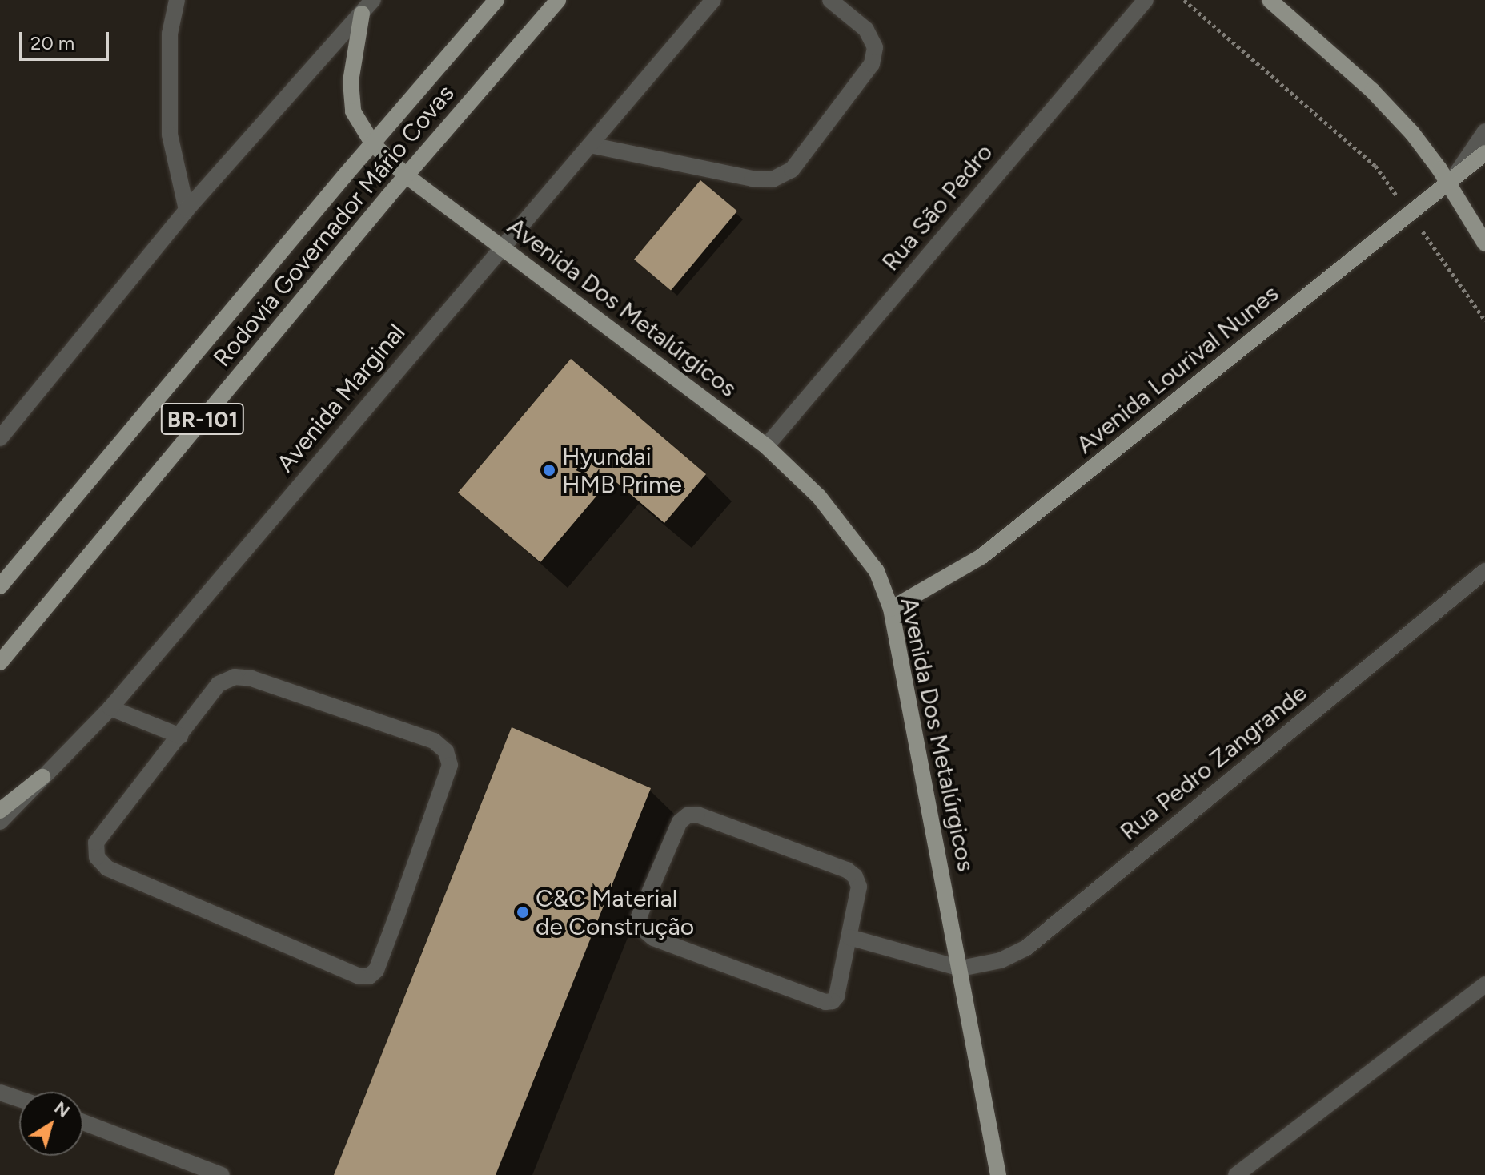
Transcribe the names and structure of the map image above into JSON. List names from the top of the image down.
{
  "streets": {
    "main road": [
      "Rodovia Governador Mário Covas",
      "Avenida Dos Metalúrgicos",
      "Avenida Lourival Nunes",
      "BR-101"
    ],
    "street": ["Rua São Pedro", "Avenida Marginal", "Rua Pedro Zangrande"]
  },
  "crossings": [
    ["Rua São Pedro", "Avenida Dos Metalúrgicos"],
    ["Rodovia Governador Mário Covas", "Avenida Dos Metalúrgicos"],
    ["Avenida Dos Metalúrgicos", "Avenida Lourival Nunes"],
    ["Avenida Dos Metalúrgicos", "Avenida Marginal"],
    ["Avenida Dos Metalúrgicos", "Rua Pedro Zangrande"]
  ],
  "places": ["Hyundai HMB Prime", "C&C Material de Construção"],
  "scale_bar": "20 m",
  "north": "top right"
}
